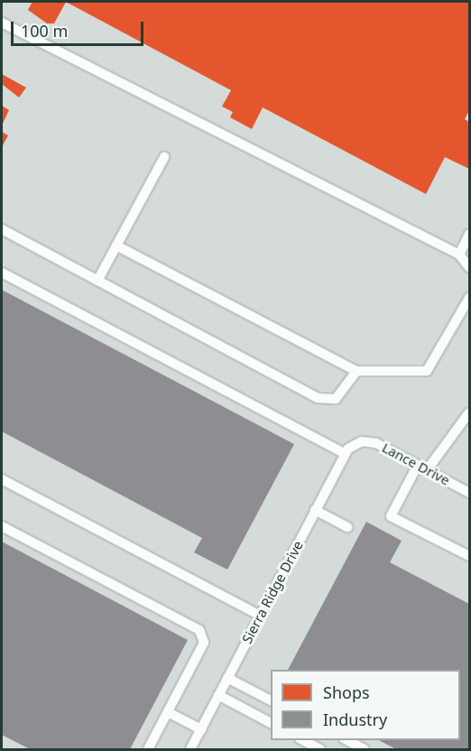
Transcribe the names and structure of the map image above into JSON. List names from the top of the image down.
{
  "streets": {
    "street": ["Lance Drive", "Sierra Ridge Drive"]
  },
  "crossings": [
    ["Lance Drive", "Sierra Ridge Drive"]
  ],
  "legend": ["Shops", "Industry"],
  "scale_bar": "100 m"
}
